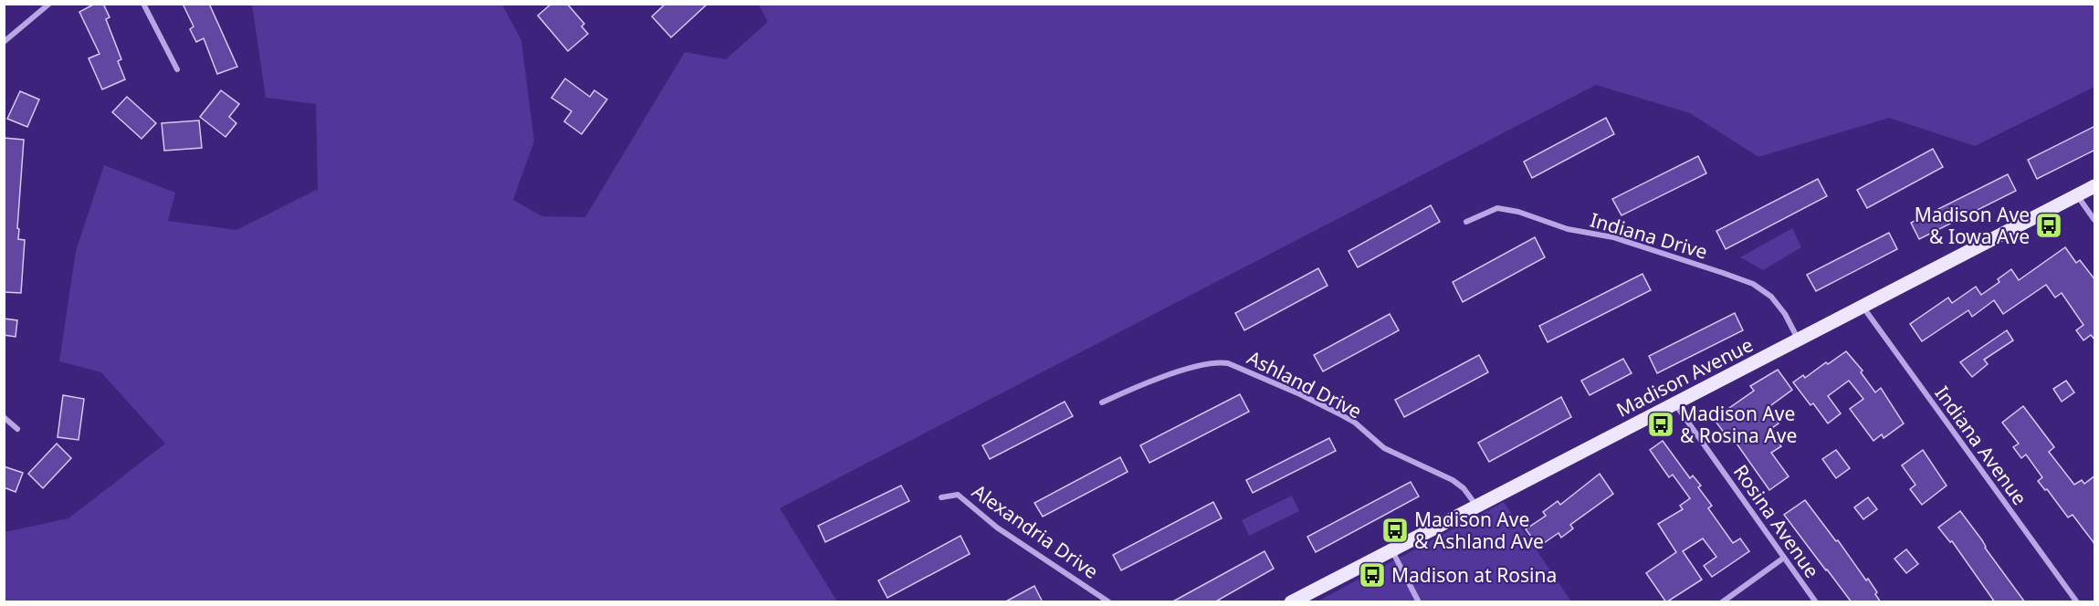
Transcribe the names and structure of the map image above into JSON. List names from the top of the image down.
{
  "streets": {
    "main road": ["Madison Avenue"],
    "street": [
      "Indiana Drive",
      "Ashland Drive",
      "Indiana Avenue",
      "Rosina Avenue",
      "Alexandria Drive"
    ]
  },
  "crossings": [
    ["Indiana Drive", "Madison Avenue"],
    ["Madison Avenue", "Ashland Drive"],
    ["Madison Avenue", "Indiana Avenue"],
    ["Madison Avenue", "Rosina Avenue"]
  ],
  "places": {
    "bus stop": [
      "Madison Ave & Iowa Ave",
      "Madison Ave & Rosina Ave",
      "Madison Ave & Ashland Ave",
      "Madison at Rosina"
    ]
  }
}
